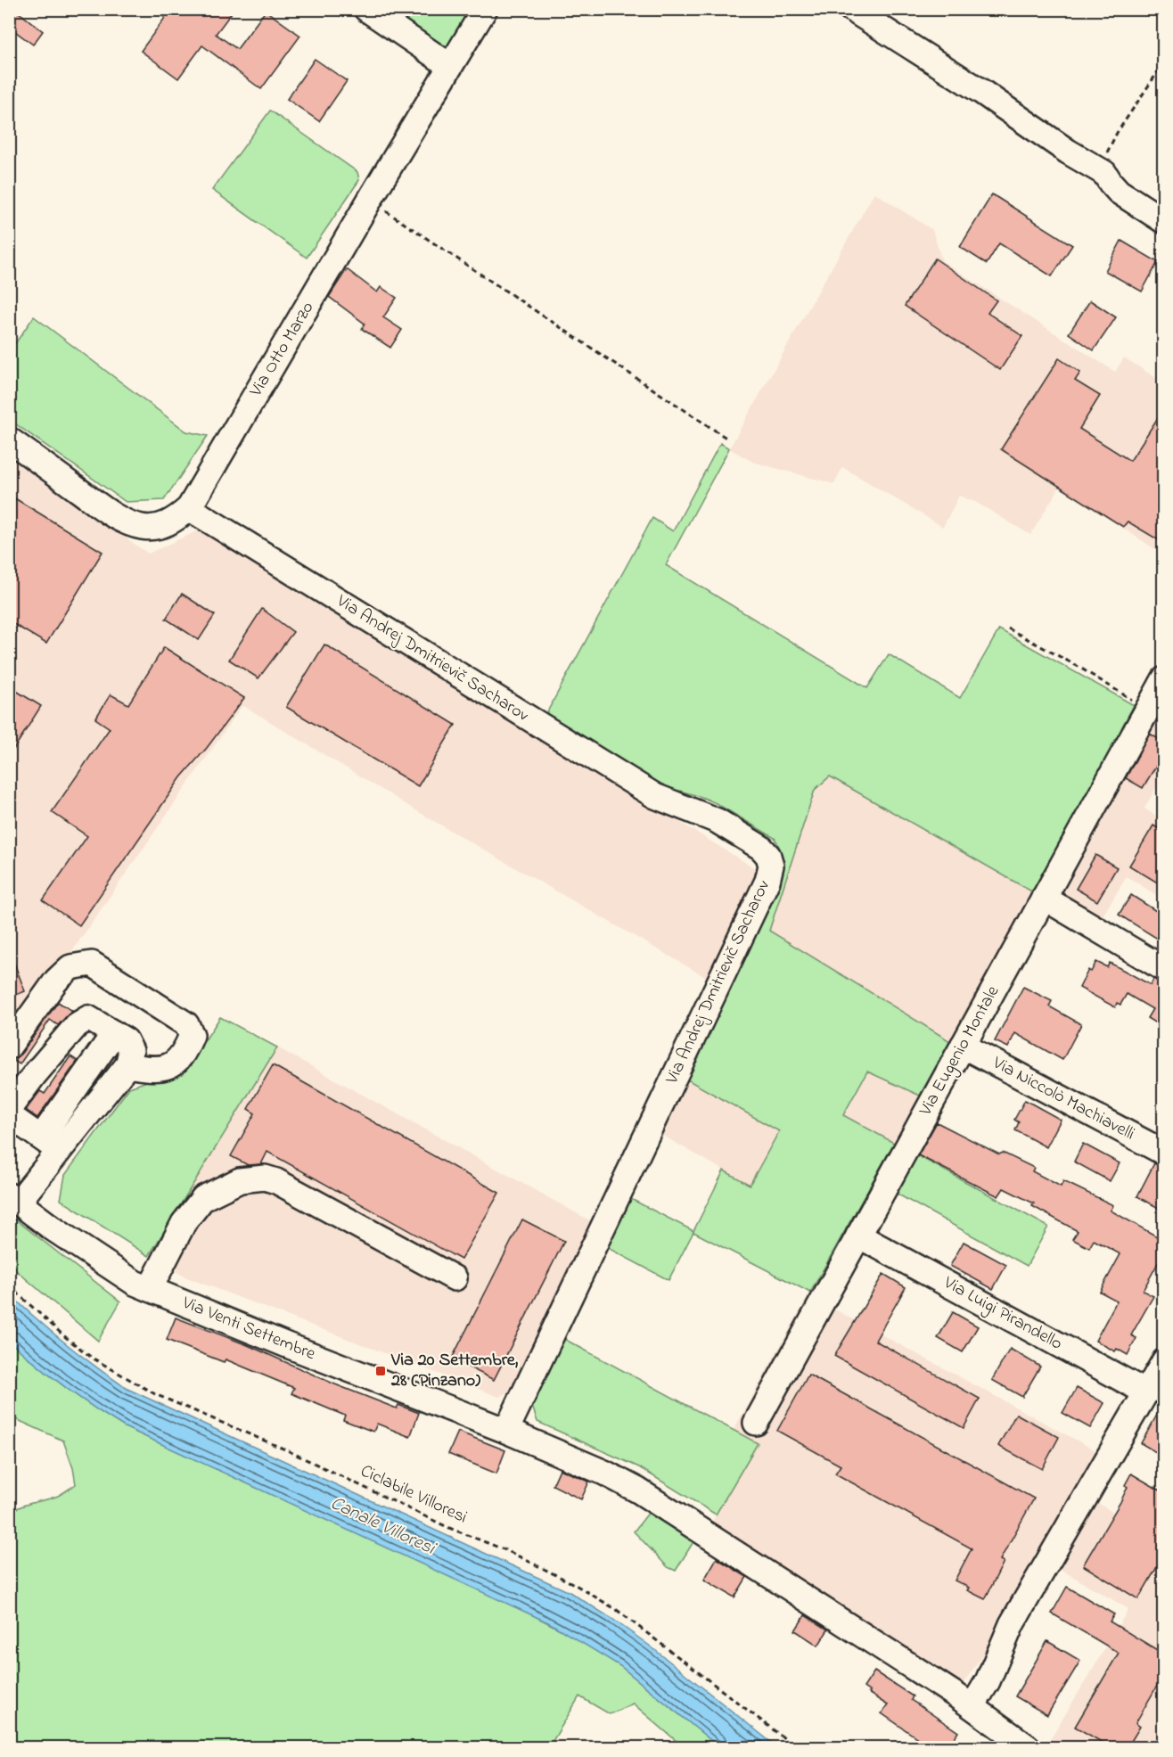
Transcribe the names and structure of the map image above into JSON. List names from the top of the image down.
{
  "streets": {
    "street": [
      "Via Otto Marzo",
      "Via Andrej Dmitrievič Sacharov",
      "Via Eugenio Montale",
      "Via Niccolò Machiavelli",
      "Via Luigi Pirandello",
      "Via Venti Settembre"
    ],
    "path": ["Ciclabile Villoresi"]
  },
  "crossings": [
    ["Via Otto Marzo", "Via Andrej Dmitrievič Sacharov"],
    ["Via Andrej Dmitrievič Sacharov", "Via Venti Settembre"],
    ["Via Eugenio Montale", "Via Niccolò Machiavelli"],
    ["Via Eugenio Montale", "Via Luigi Pirandello"]
  ],
  "water": ["Canale Villoresi"],
  "places": {
    "transit": ["Via 20 Settembre, 28 (Pinzano)"]
  }
}
